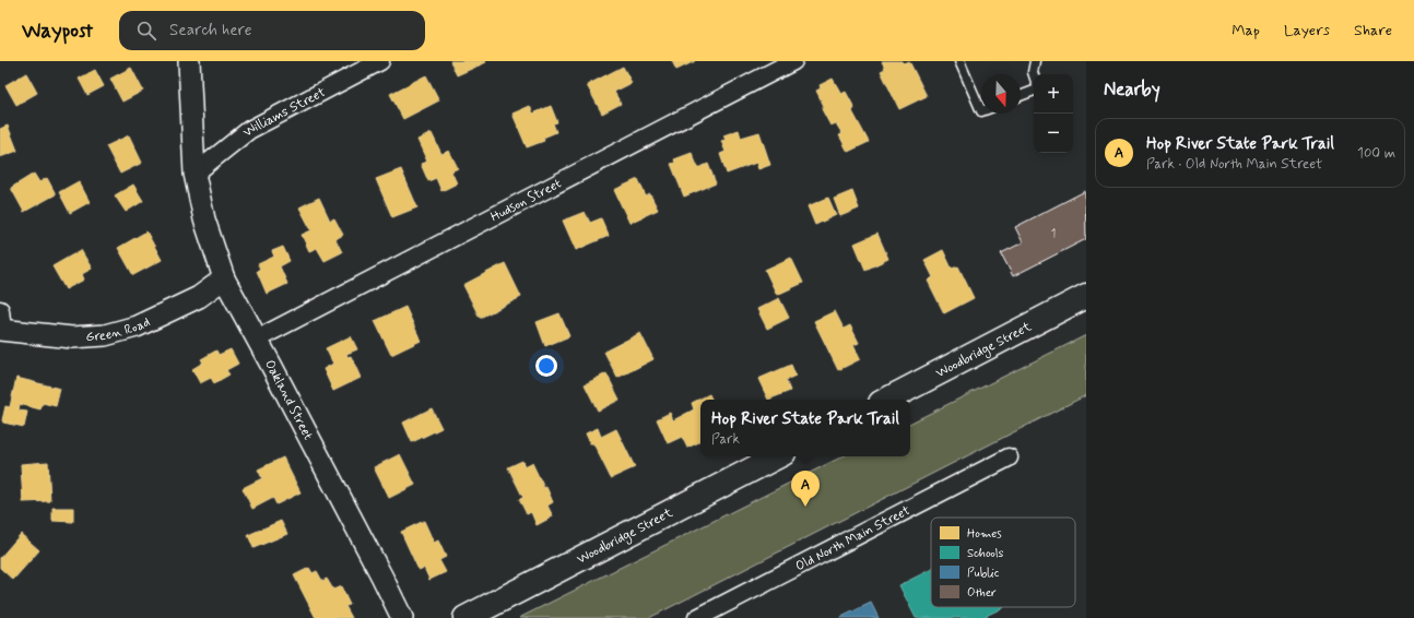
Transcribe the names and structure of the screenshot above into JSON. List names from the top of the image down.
{
  "streets": {
    "main road": ["Woodbridge Street"],
    "street": [
      "Williams Street",
      "Hudson Street",
      "Green Road",
      "Oakland Street",
      "Old North Main Street"
    ]
  },
  "crossings": [
    ["Williams Street", "Oakland Street"],
    ["Hudson Street", "Oakland Street"],
    ["Green Road", "Oakland Street"]
  ],
  "house_numbers": ["1"],
  "legend": [
    "Homes",
    "Schools",
    "Public",
    "Other"
  ],
  "north": "bottom",
  "page": {
    "header": "Waypost",
    "search": "Search here",
    "nav": ["Map", "Layers", "Share"],
    "heading": "Nearby",
    "map_buttons": ["+", "−"],
    "list": [
      {
        "mark": "A",
        "name": "Hop River State Park Trail",
        "note": "Park · Old North Main Street",
        "value": "100 m"
      }
    ],
    "popup": ["Hop River State Park Trail", "Park"],
    "pins": "A"
  }
}
